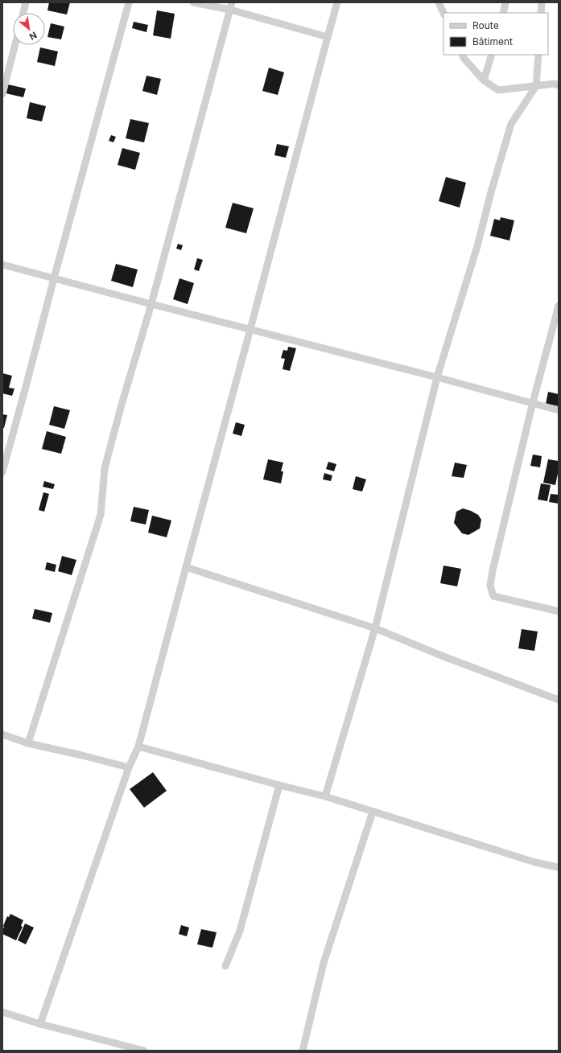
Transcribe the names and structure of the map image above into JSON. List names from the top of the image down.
{
  "legend": ["Route", "Bâtiment"],
  "north": "bottom right"
}
